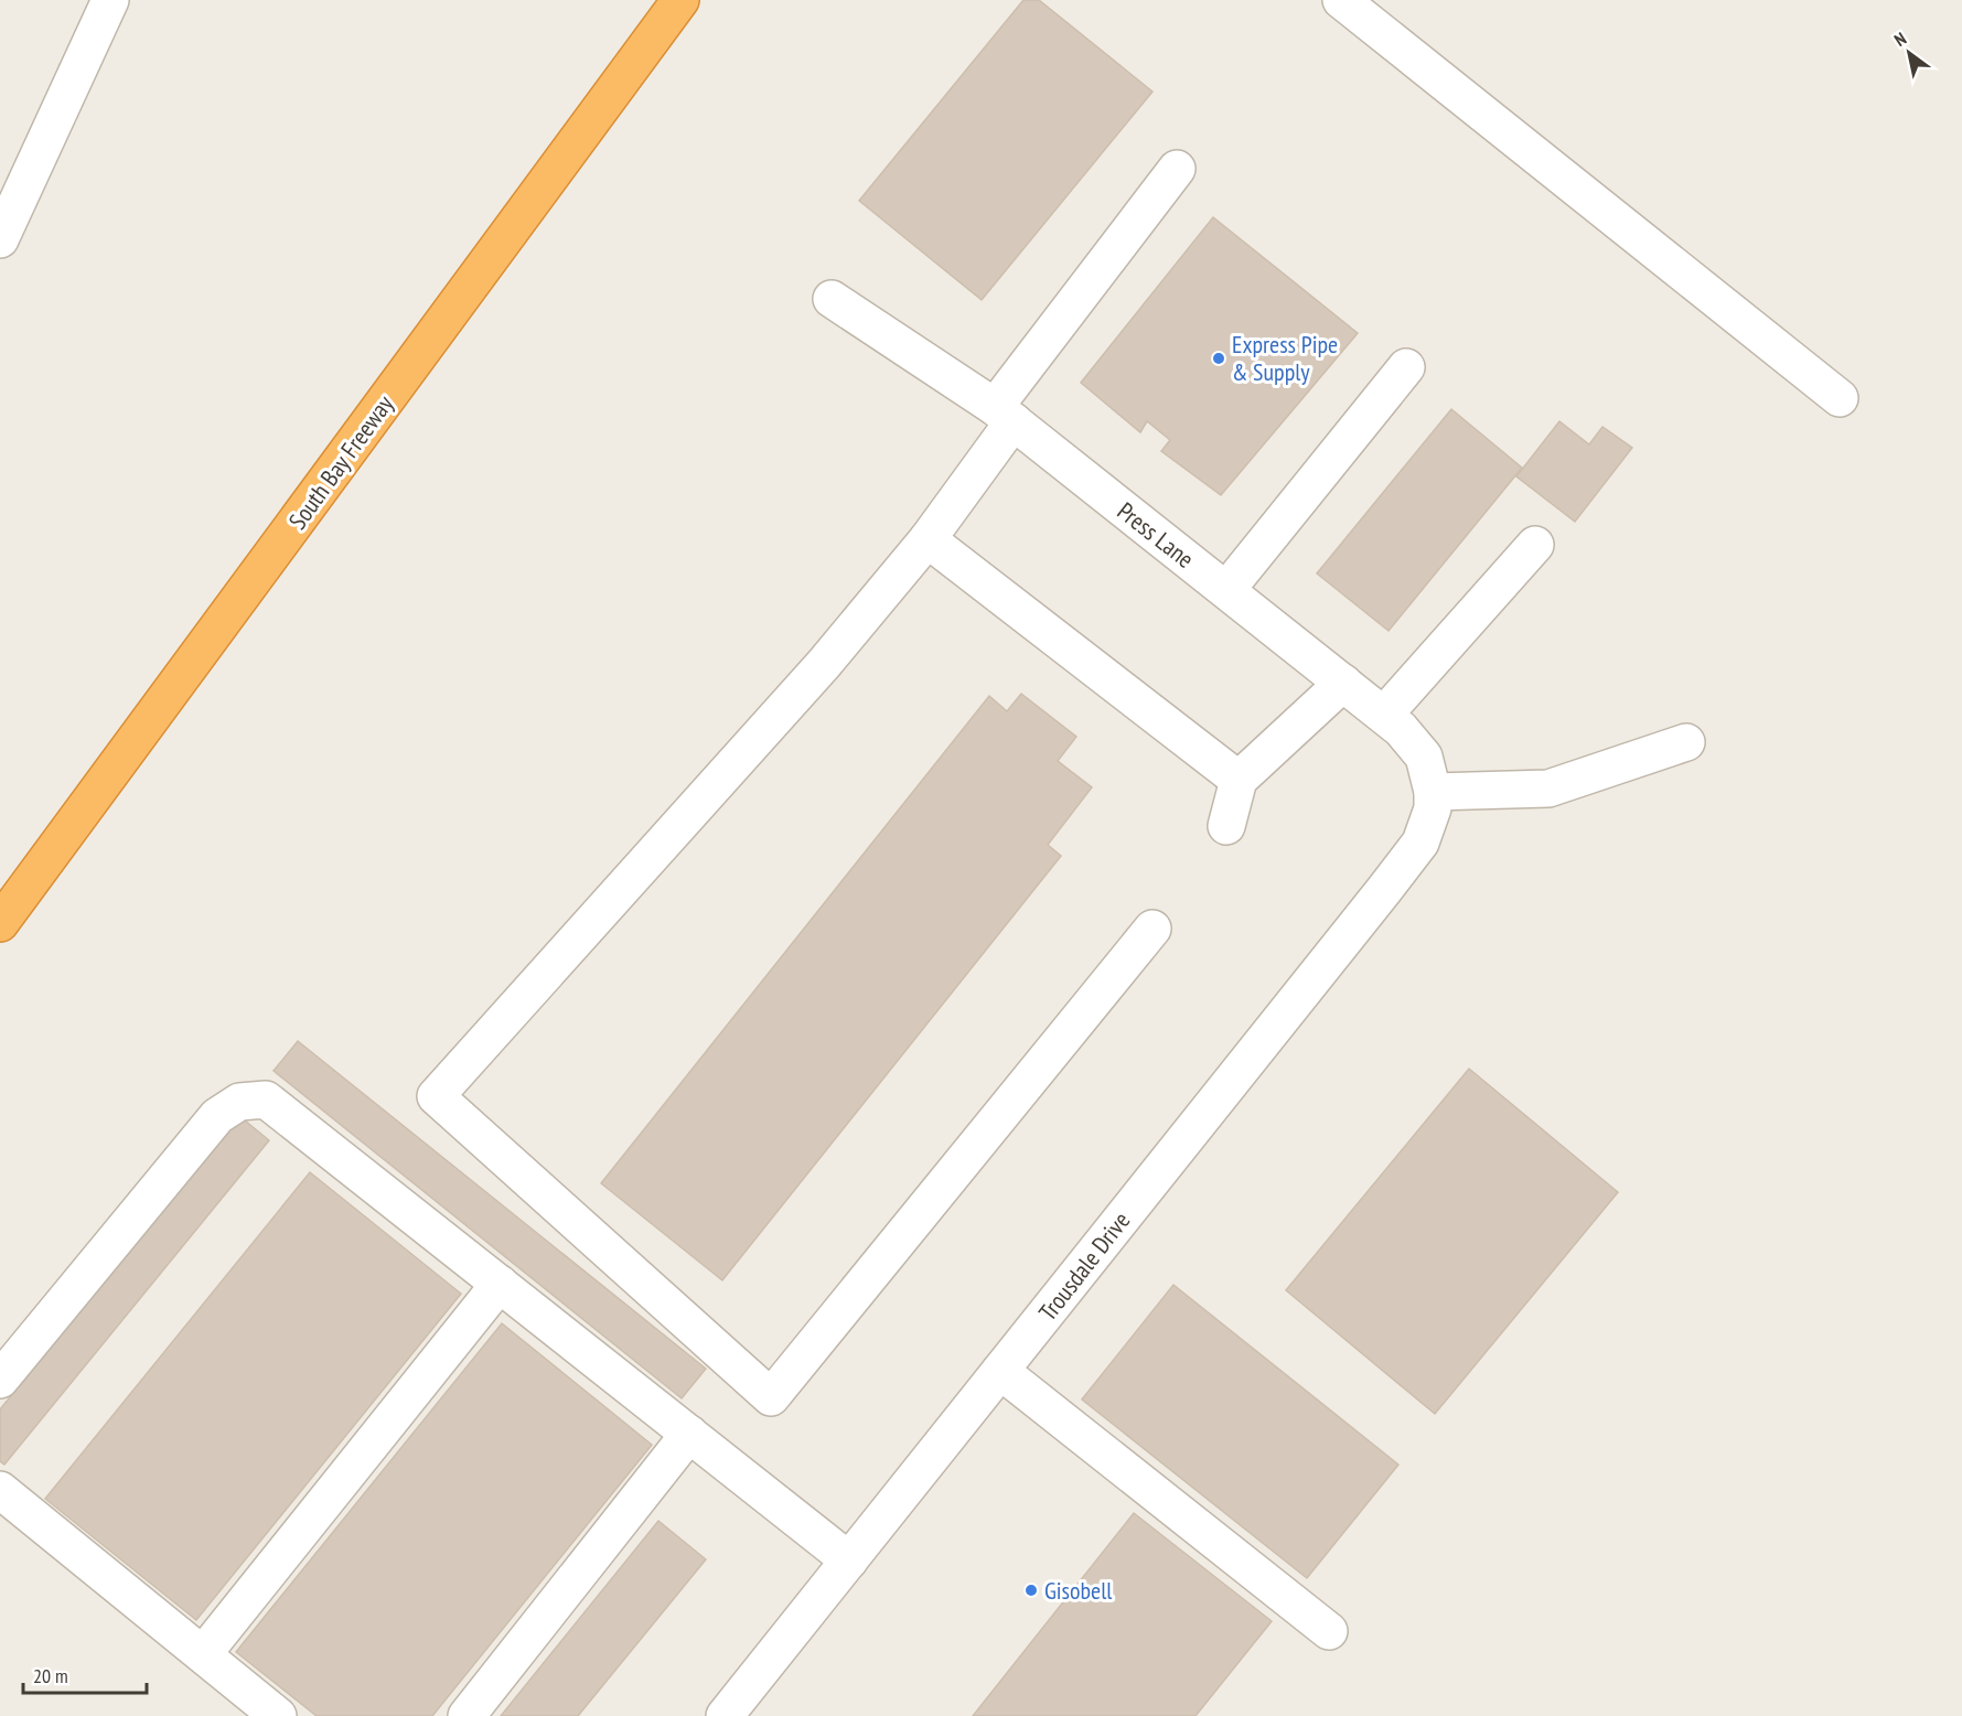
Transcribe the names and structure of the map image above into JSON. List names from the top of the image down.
{
  "streets": {
    "highway": ["South Bay Freeway"],
    "street": ["Press Lane", "Trousdale Drive"]
  },
  "crossings": [
    ["Press Lane", "Trousdale Drive"]
  ],
  "places": ["Express Pipe & Supply", "Gisobell"],
  "scale_bar": "20 m",
  "north": "top left"
}
